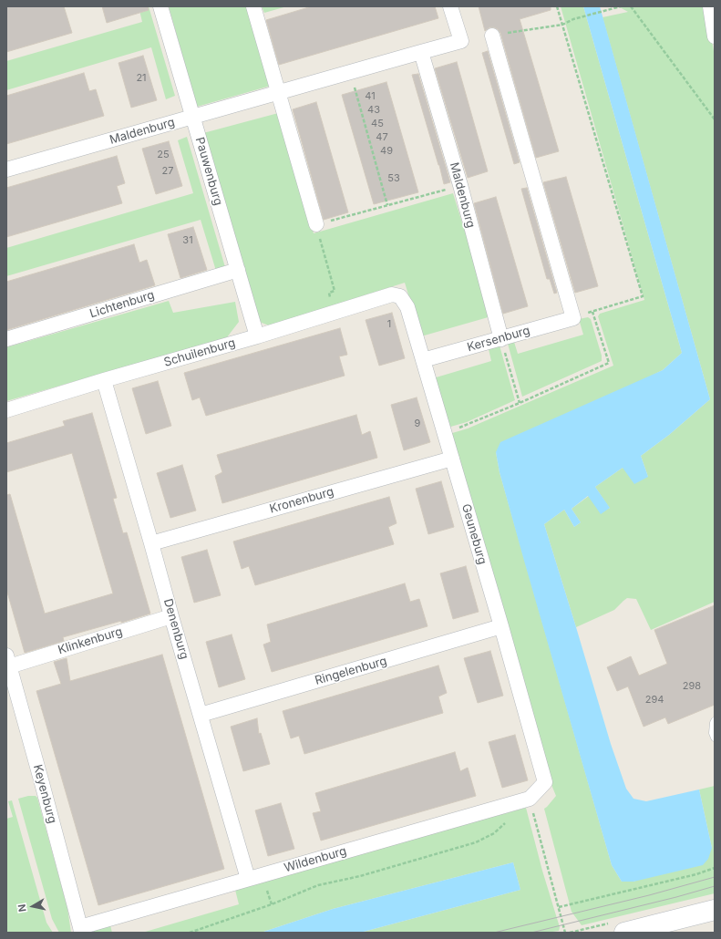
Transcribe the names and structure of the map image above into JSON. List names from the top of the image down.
{
  "streets": {
    "street": [
      "Maldenburg",
      "Pauwenburg",
      "Lichtenburg",
      "Kersenburg",
      "Schuilenburg",
      "Kronenburg",
      "Geuneburg",
      "Denenburg",
      "Klinkenburg",
      "Ringelenburg",
      "Keyenburg",
      "Wildenburg"
    ]
  },
  "crossings": [
    ["Maldenburg", "Pauwenburg"],
    ["Maldenburg", "Kersenburg"],
    ["Pauwenburg", "Lichtenburg"],
    ["Pauwenburg", "Schuilenburg"],
    ["Kersenburg", "Geuneburg"],
    ["Schuilenburg", "Geuneburg"],
    ["Schuilenburg", "Denenburg"],
    ["Kronenburg", "Geuneburg"],
    ["Kronenburg", "Denenburg"],
    ["Geuneburg", "Ringelenburg"],
    ["Geuneburg", "Wildenburg"],
    ["Denenburg", "Klinkenburg"],
    ["Denenburg", "Ringelenburg"],
    ["Denenburg", "Wildenburg"],
    ["Klinkenburg", "Keyenburg"],
    ["Keyenburg", "Wildenburg"]
  ],
  "house_numbers": [
    "21",
    "41",
    "43",
    "45",
    "47",
    "49",
    "25",
    "27",
    "53",
    "31",
    "1",
    "9",
    "298",
    "294"
  ],
  "north": "left"
}
